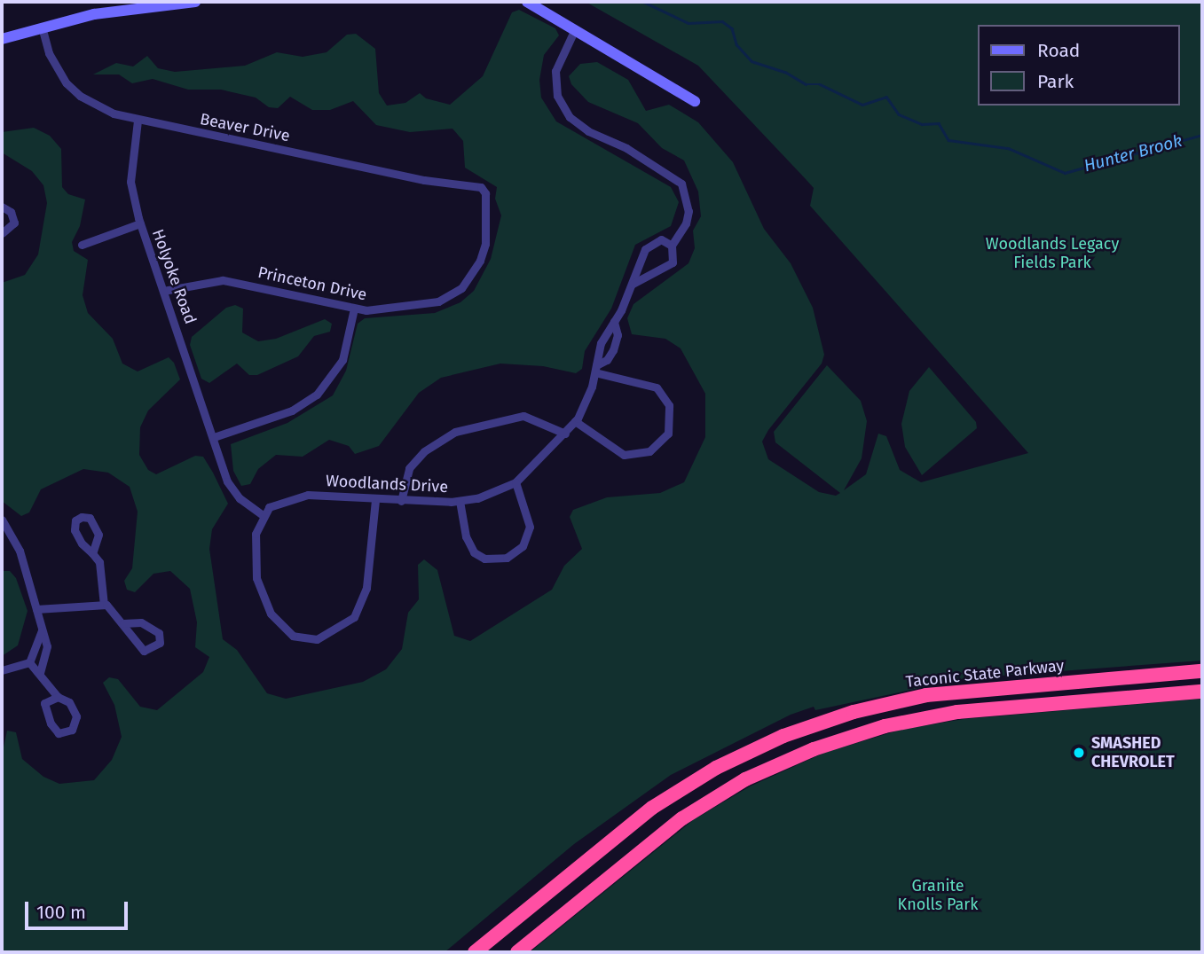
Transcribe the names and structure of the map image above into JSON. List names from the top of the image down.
{
  "streets": {
    "highway": ["Taconic State Parkway"],
    "street": [
      "Beaver Drive",
      "Holyoke Road",
      "Princeton Drive",
      "Woodlands Drive"
    ]
  },
  "crossings": [
    ["Beaver Drive", "Holyoke Road"],
    ["Beaver Drive", "Princeton Drive"],
    ["Holyoke Road", "Princeton Drive"],
    ["Holyoke Road", "Woodlands Drive"]
  ],
  "water": ["Hunter Brook"],
  "parks": ["Woodlands Legacy Fields Park", "Granite Knolls Park"],
  "places": ["SMASHED CHEVROLET"],
  "legend": ["Road", "Park"],
  "scale_bar": "100 m"
}
